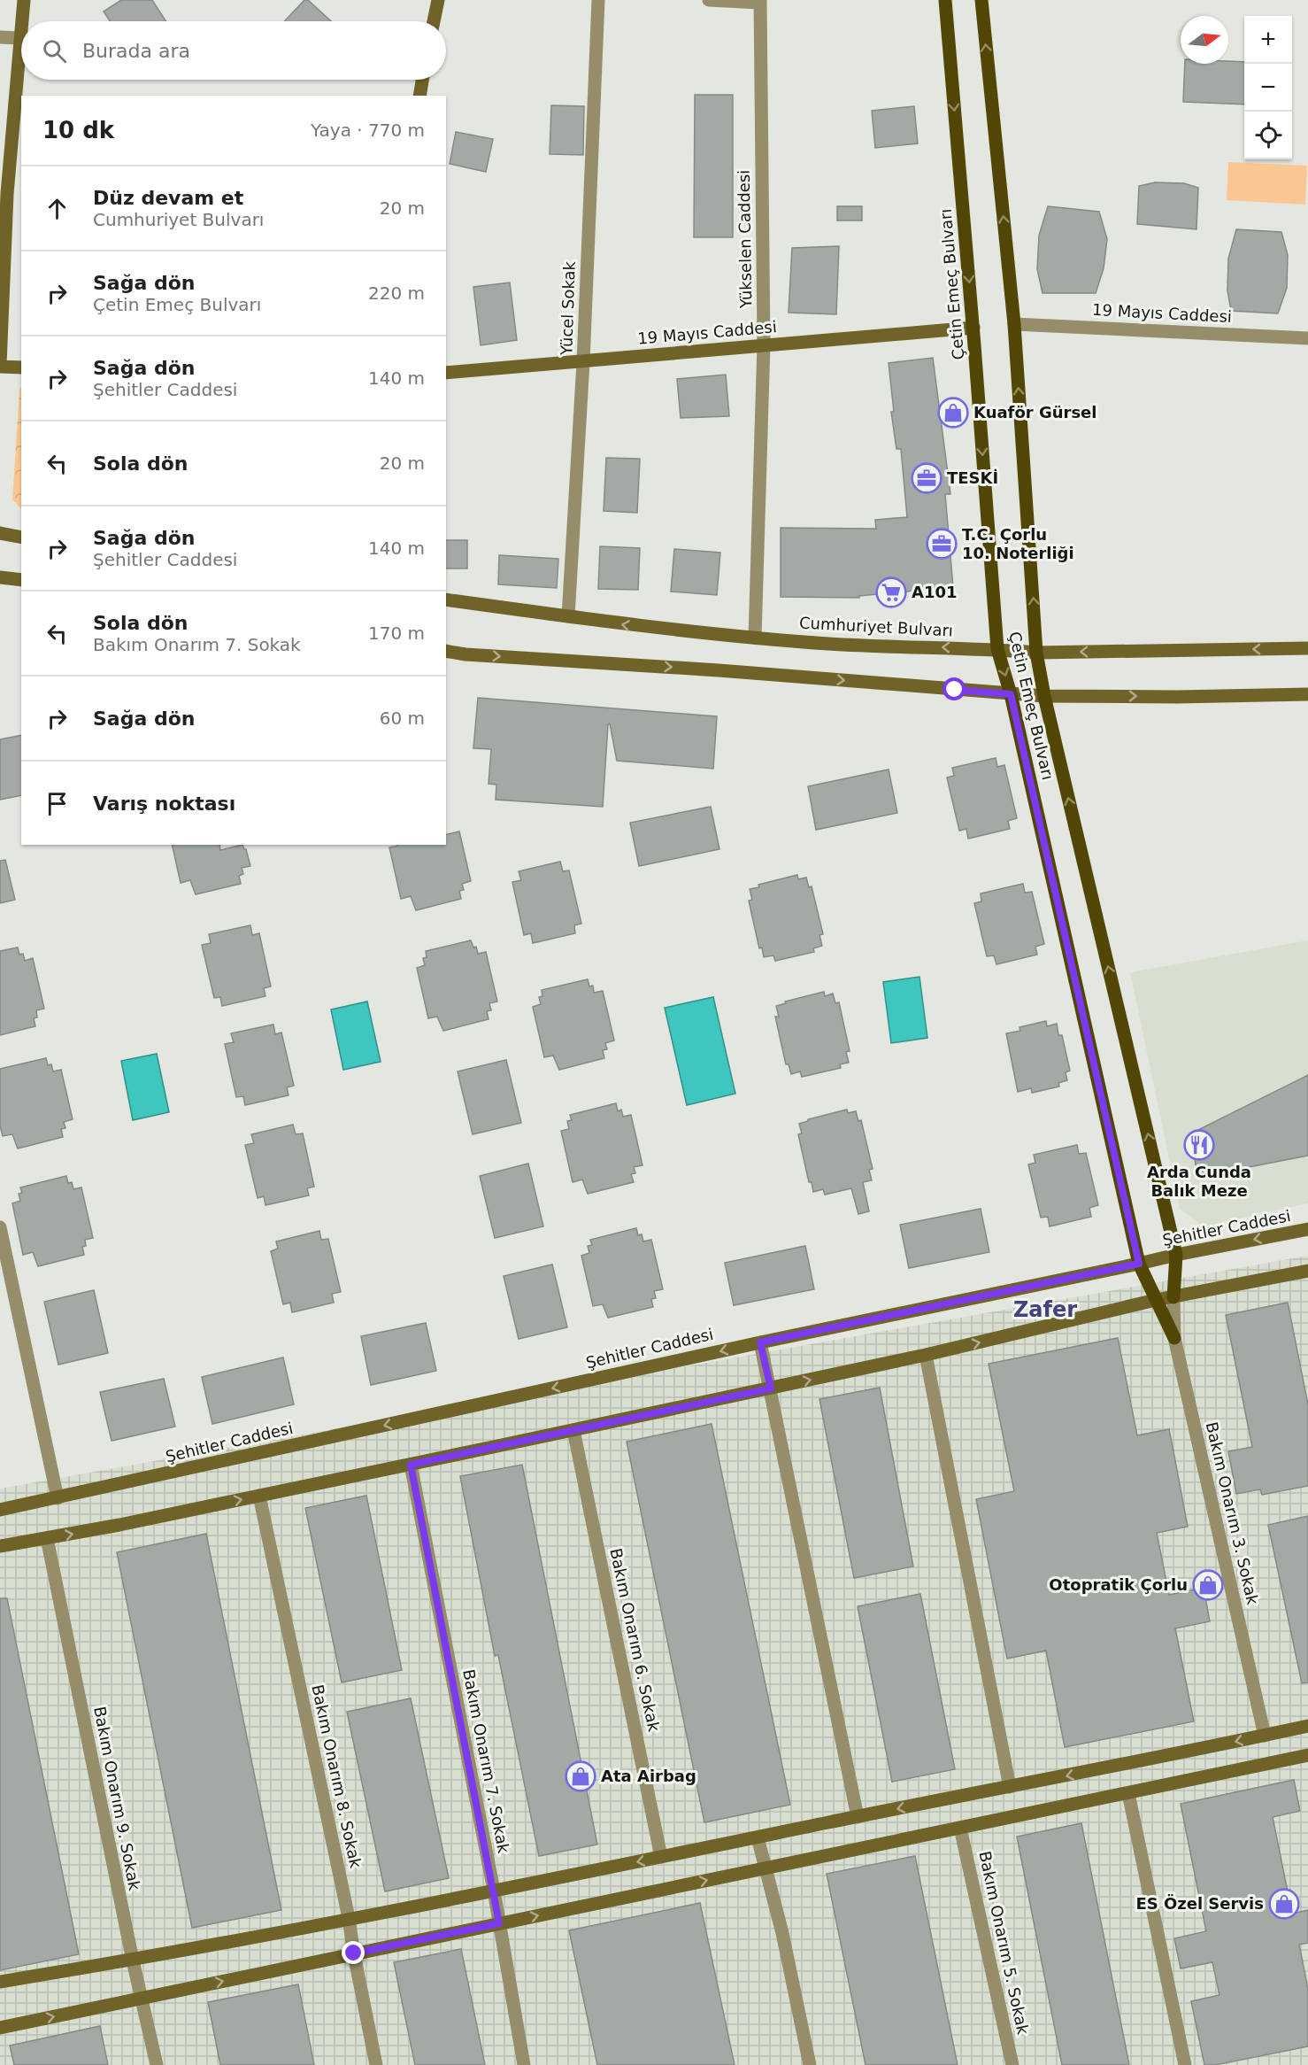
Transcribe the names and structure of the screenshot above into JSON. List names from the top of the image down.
{
  "streets": {
    "main road": ["Çetin Emeç Bulvarı"],
    "street": [
      "Yükselen Caddesi",
      "Yücel Sokak",
      "19 Mayıs Caddesi",
      "Cumhuriyet Bulvarı",
      "Şehitler Caddesi",
      "Bakım Onarım 3. Sokak",
      "Bakım Onarım 6. Sokak",
      "Bakım Onarım 7. Sokak",
      "Bakım Onarım 8. Sokak",
      "Bakım Onarım 9. Sokak",
      "Bakım Onarım 5. Sokak"
    ]
  },
  "crossings": [
    ["Yükselen Caddesi", "19 Mayıs Caddesi"],
    ["Yükselen Caddesi", "Cumhuriyet Bulvarı"],
    ["Çetin Emeç Bulvarı", "19 Mayıs Caddesi"],
    ["Çetin Emeç Bulvarı", "Cumhuriyet Bulvarı"],
    ["Çetin Emeç Bulvarı", "Şehitler Caddesi"],
    ["Çetin Emeç Bulvarı", "Bakım Onarım 3. Sokak"],
    ["Yücel Sokak", "19 Mayıs Caddesi"],
    ["Yücel Sokak", "Cumhuriyet Bulvarı"]
  ],
  "districts": ["Zafer"],
  "places": {
    "shop": [
      "Kuaför Gürsel",
      "Otopratik Çorlu",
      "Ata Airbag",
      "ES Özel Servis"
    ],
    "office": ["TESKİ", "T.C. Çorlu 10. Noterliği"],
    "supermarket": ["A101"],
    "restaurant": ["Arda Cunda Balık Meze"]
  },
  "north": "right",
  "page": {
    "map_buttons": ["+", "−"],
    "search": "Burada ara",
    "heading": ["10 dk", "Yaya · 770 m"],
    "list": [
      ["Düz devam et", "Cumhuriyet Bulvarı", "20 m"],
      ["Sağa dön", "Çetin Emeç Bulvarı", "220 m"],
      ["Sağa dön", "Şehitler Caddesi", "140 m"],
      ["Sola dön", "20 m"],
      ["Sağa dön", "Şehitler Caddesi", "140 m"],
      ["Sola dön", "Bakım Onarım 7. Sokak", "170 m"],
      ["Sağa dön", "60 m"],
      "Varış noktası"
    ]
  }
}
